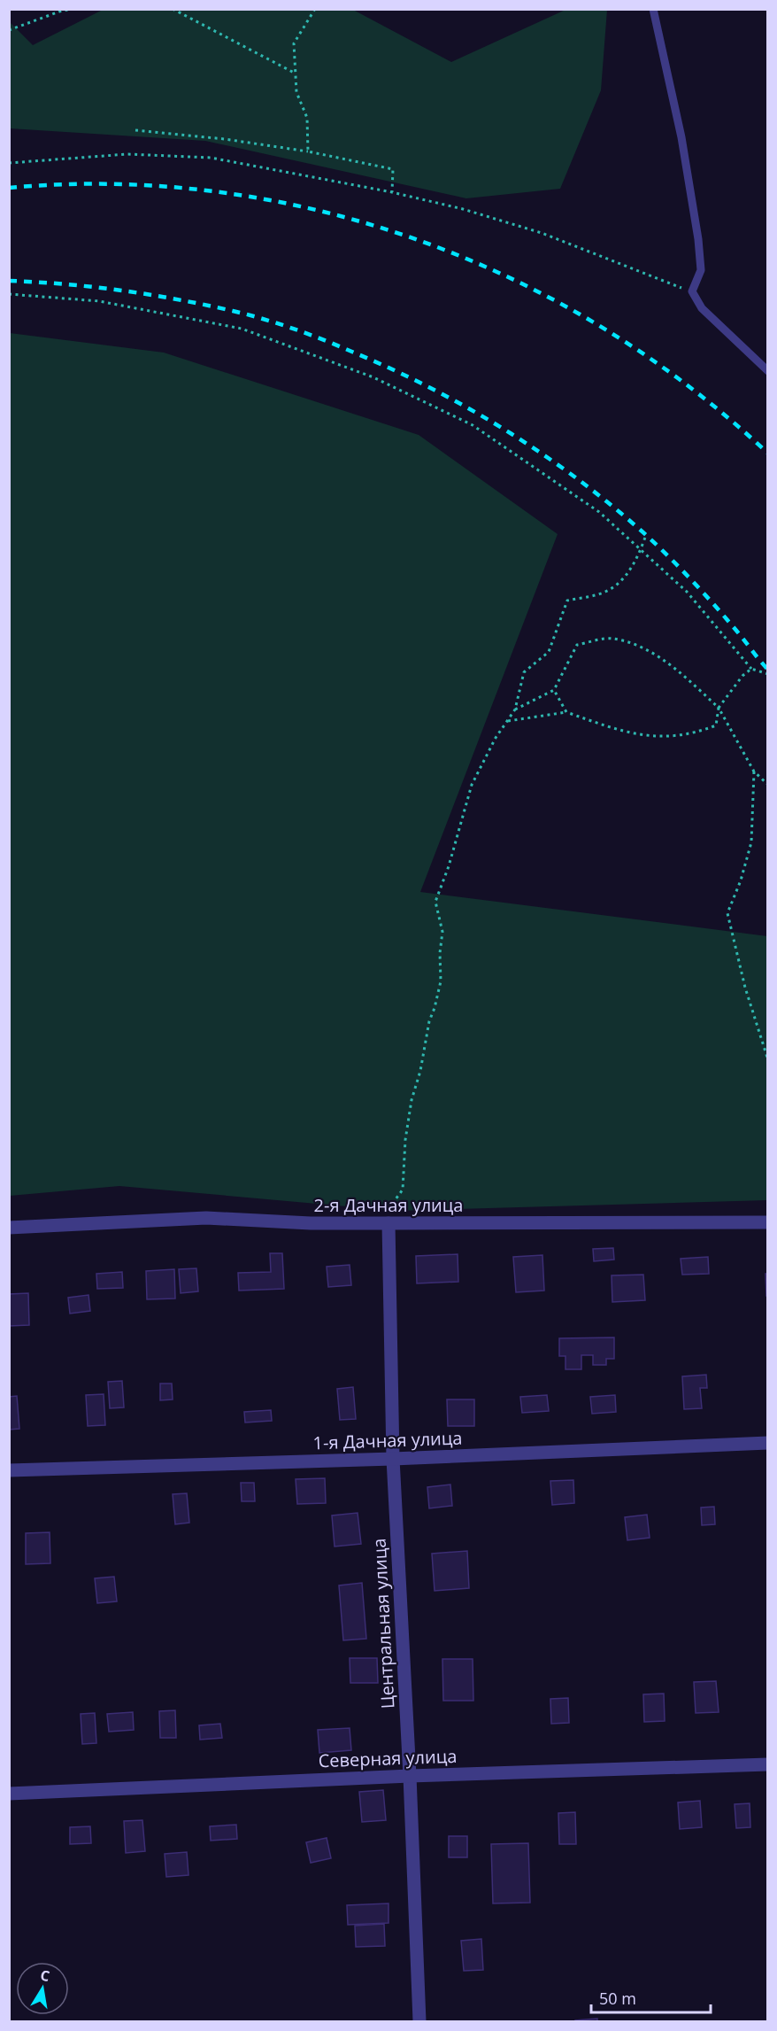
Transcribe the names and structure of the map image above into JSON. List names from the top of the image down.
{
  "streets": {
    "street": [
      "2-я Дачная улица",
      "1-я Дачная улица",
      "Центральная улица",
      "Северная улица"
    ]
  },
  "crossings": [
    ["2-я Дачная улица", "Центральная улица"],
    ["1-я Дачная улица", "Центральная улица"],
    ["Центральная улица", "Северная улица"]
  ],
  "scale_bar": "50 m",
  "north": "top"
}
